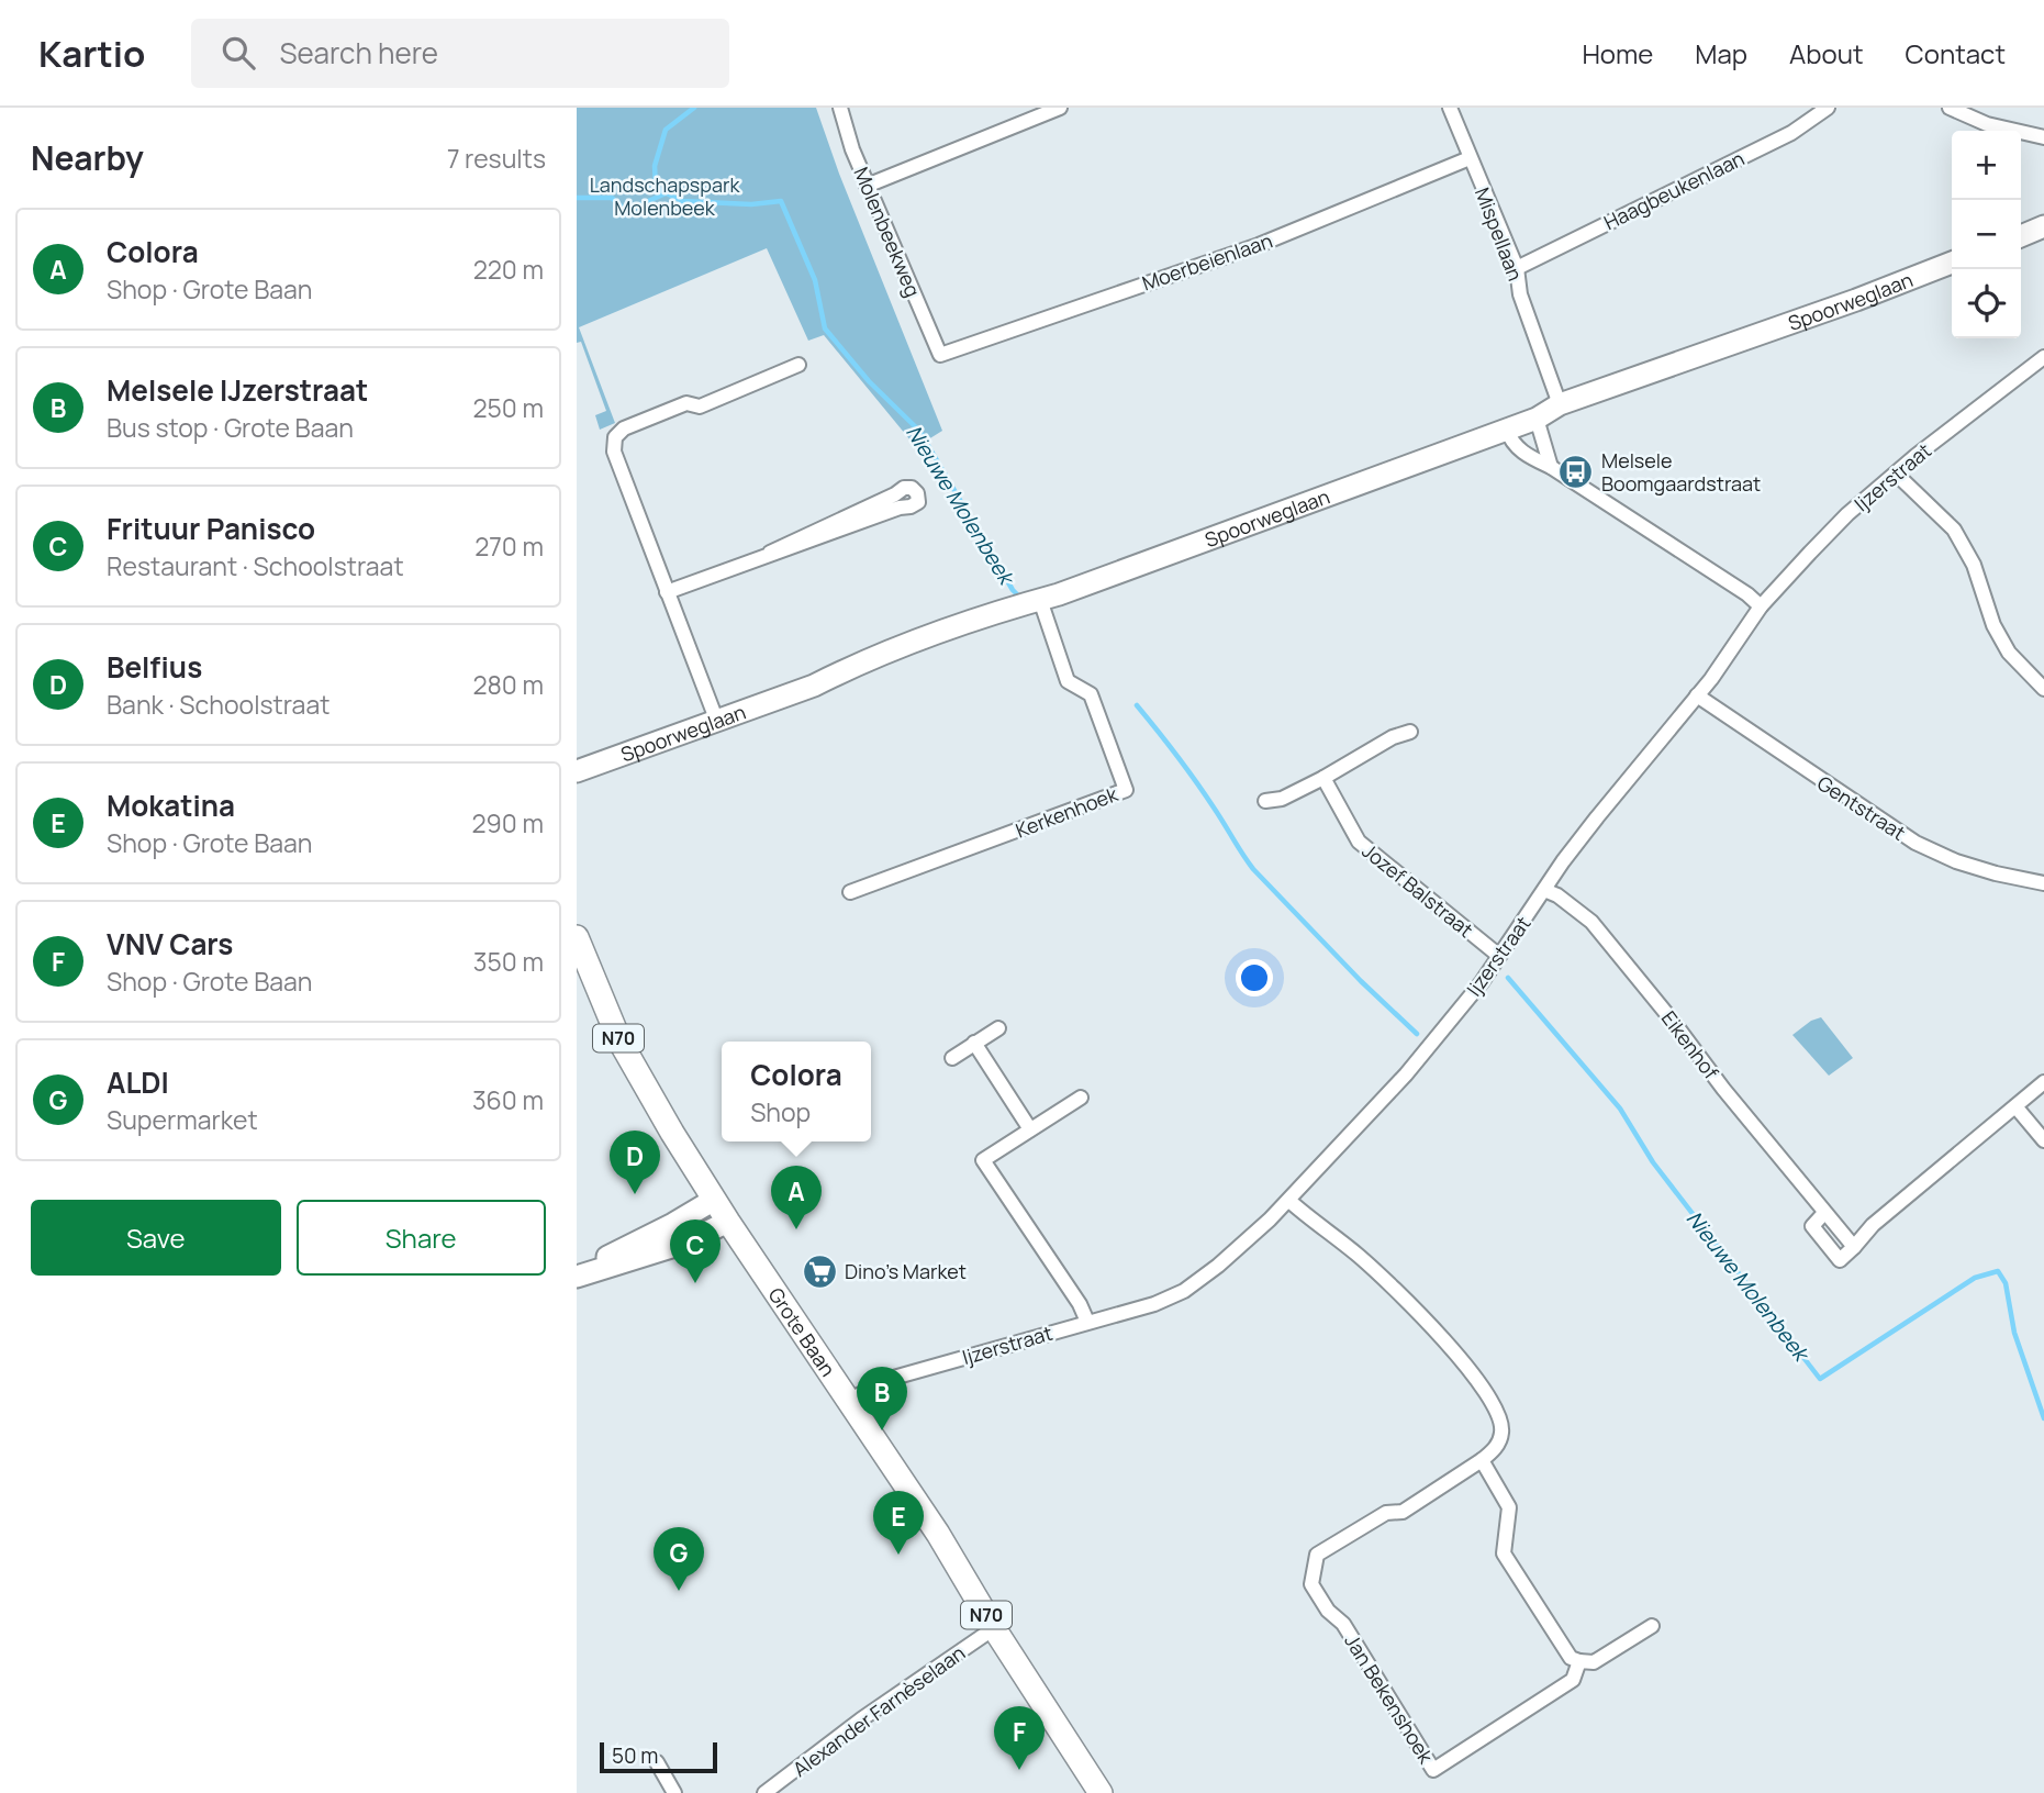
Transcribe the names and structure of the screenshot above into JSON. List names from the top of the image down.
{
  "streets": {
    "main road": ["N70", "Grote Baan"],
    "street": [
      "Haagbeukenlaan",
      "Molenbeekweg",
      "Mispellaan",
      "Moerbeienlaan",
      "Spoorweglaan",
      "Ijzerstraat",
      "Gentstraat",
      "Kerkenhoek",
      "Jozef Balstraat",
      "Eikenhof",
      "Jan Bekenshoek",
      "Alexander Farnèselaan"
    ]
  },
  "crossings": [
    ["Haagbeukenlaan", "Mispellaan"],
    ["Molenbeekweg", "Moerbeienlaan"],
    ["Mispellaan", "Moerbeienlaan"],
    ["Mispellaan", "Spoorweglaan"],
    ["Spoorweglaan", "Kerkenhoek"],
    ["Ijzerstraat", "Gentstraat"],
    ["Ijzerstraat", "Jozef Balstraat"],
    ["Ijzerstraat", "Eikenhof"],
    ["Ijzerstraat", "Grote Baan"],
    ["Ijzerstraat", "Jan Bekenshoek"],
    ["Grote Baan", "Alexander Farnèselaan"]
  ],
  "water": ["Nieuwe Molenbeek"],
  "parks": ["Landschapspark Molenbeek"],
  "places": {
    "bus stop": ["Melsele Boomgaardstraat"],
    "supermarket": ["Dino's Market"]
  },
  "scale_bar": "50 m",
  "page": {
    "header": "Kartio",
    "search": "Search here",
    "nav": [
      "Home",
      "Map",
      "About",
      "Contact"
    ],
    "heading": ["Nearby", "7 results"],
    "map_buttons": ["+", "−"],
    "list": [
      {
        "mark": "A",
        "name": "Colora",
        "note": "Shop · Grote Baan",
        "value": "220 m"
      },
      {
        "mark": "B",
        "name": "Melsele IJzerstraat",
        "note": "Bus stop · Grote Baan",
        "value": "250 m"
      },
      {
        "mark": "C",
        "name": "Frituur Panisco",
        "note": "Restaurant · Schoolstraat",
        "value": "270 m"
      },
      {
        "mark": "D",
        "name": "Belfius",
        "note": "Bank · Schoolstraat",
        "value": "280 m"
      },
      {
        "mark": "E",
        "name": "Mokatina",
        "note": "Shop · Grote Baan",
        "value": "290 m"
      },
      {
        "mark": "F",
        "name": "VNV Cars",
        "note": "Shop · Grote Baan",
        "value": "350 m"
      },
      {
        "mark": "G",
        "name": "ALDI",
        "note": "Supermarket",
        "value": "360 m"
      }
    ],
    "popup": ["Colora", "Shop"],
    "pins": [
      "D",
      "A",
      "C",
      "B",
      "E",
      "G",
      "F"
    ],
    "buttons": ["Save", "Share"],
    "scale": "50 m"
  }
}
